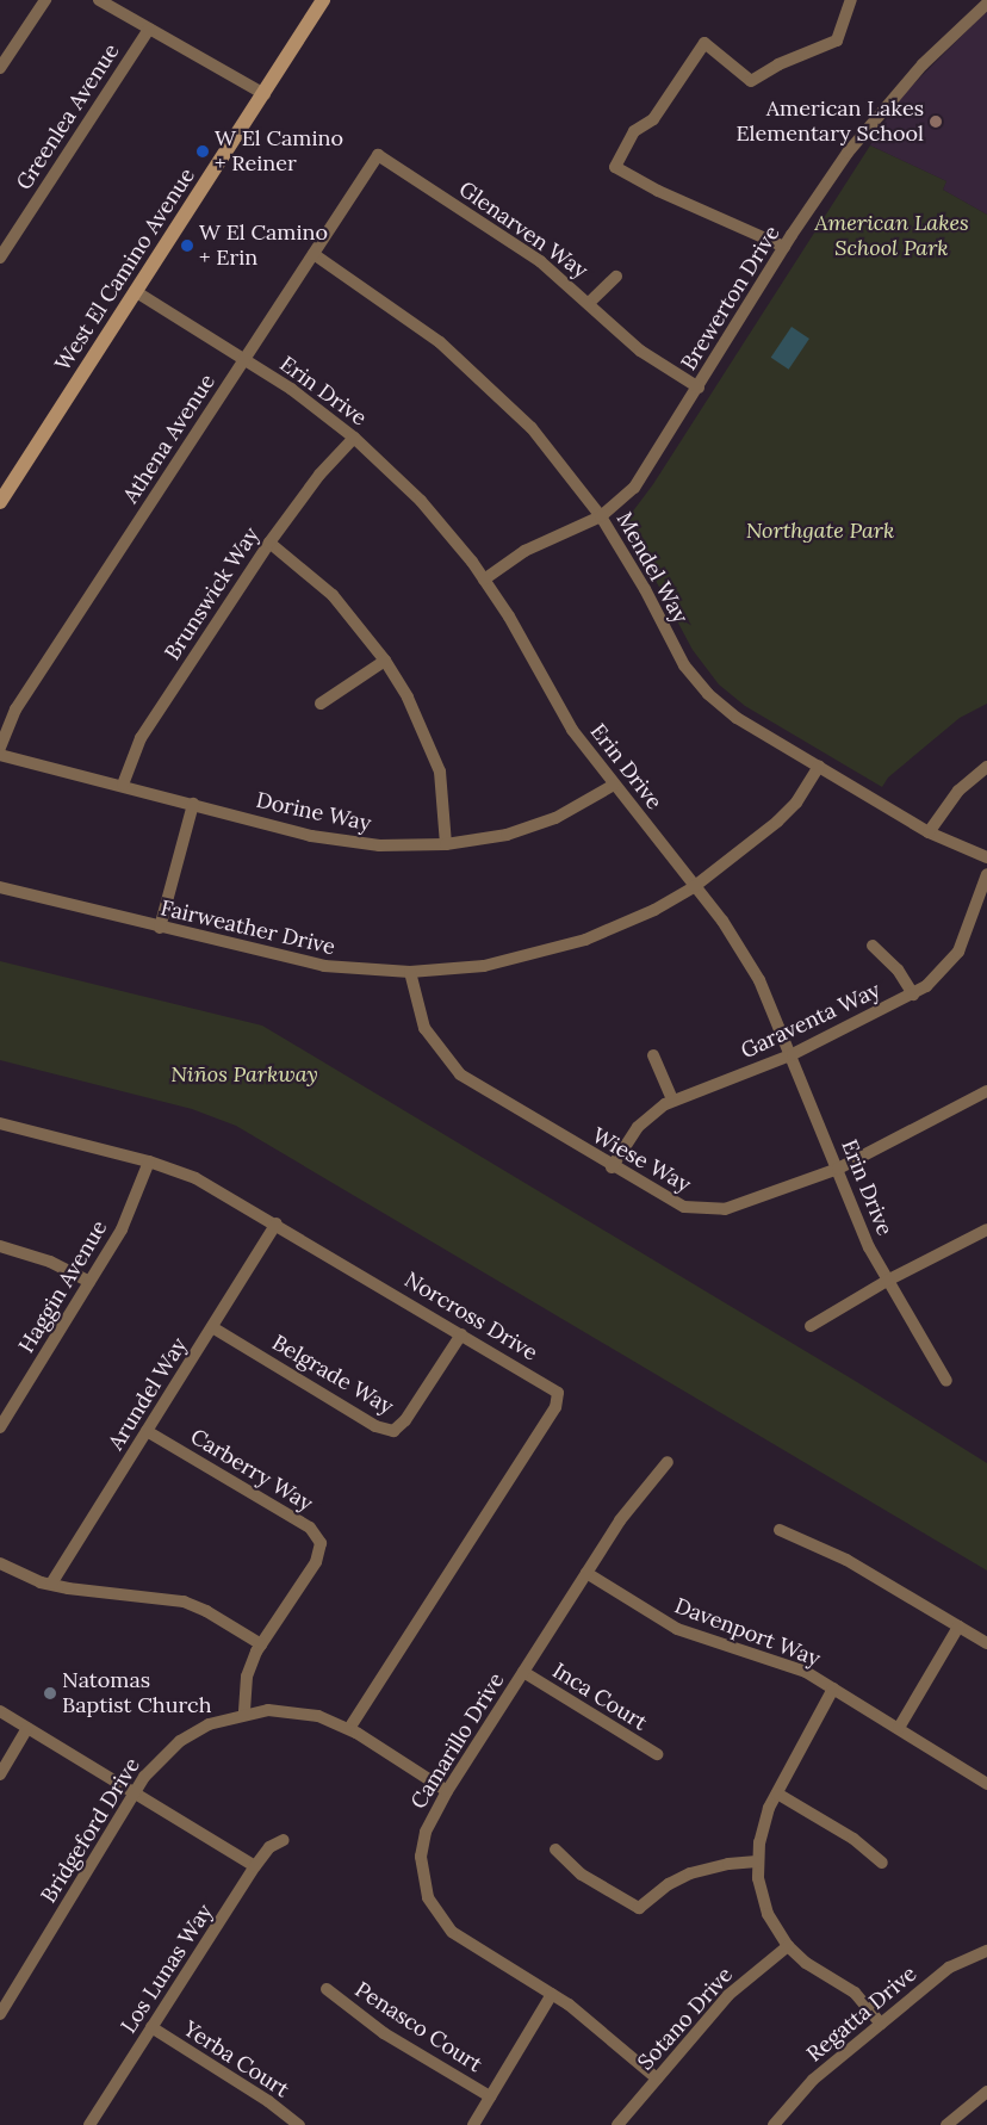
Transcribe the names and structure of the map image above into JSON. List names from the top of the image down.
{
  "streets": {
    "main road": ["West El Camino Avenue"],
    "street": [
      "Greenlea Avenue",
      "Glenarven Way",
      "Brewerton Drive",
      "Erin Drive",
      "Athena Avenue",
      "Mendel Way",
      "Brunswick Way",
      "Dorine Way",
      "Fairweather Drive",
      "Garaventa Way",
      "Wiese Way",
      "Haggin Avenue",
      "Norcross Drive",
      "Belgrade Way",
      "Arundel Way",
      "Carberry Way",
      "Davenport Way",
      "Inca Court",
      "Camarillo Drive",
      "Bridgeford Drive",
      "Los Lunas Way",
      "Regatta Drive",
      "Sotano Drive",
      "Penasco Court",
      "Yerba Court"
    ]
  },
  "crossings": [
    ["Glenarven Way", "Brewerton Drive"],
    ["Glenarven Way", "Athena Avenue"],
    ["West El Camino Avenue", "Erin Drive"],
    ["Brewerton Drive", "Erin Drive"],
    ["Brewerton Drive", "Mendel Way"],
    ["Erin Drive", "Athena Avenue"],
    ["Erin Drive", "Brunswick Way"],
    ["Erin Drive", "Dorine Way"],
    ["Erin Drive", "Fairweather Drive"],
    ["Erin Drive", "Garaventa Way"],
    ["Erin Drive", "Wiese Way"],
    ["Athena Avenue", "Mendel Way"],
    ["Mendel Way", "Fairweather Drive"],
    ["Brunswick Way", "Dorine Way"],
    ["Fairweather Drive", "Wiese Way"],
    ["Garaventa Way", "Wiese Way"],
    ["Haggin Avenue", "Norcross Drive"],
    ["Norcross Drive", "Belgrade Way"],
    ["Norcross Drive", "Arundel Way"],
    ["Norcross Drive", "Bridgeford Drive"],
    ["Belgrade Way", "Arundel Way"],
    ["Arundel Way", "Carberry Way"],
    ["Carberry Way", "Bridgeford Drive"],
    ["Davenport Way", "Camarillo Drive"],
    ["Inca Court", "Camarillo Drive"],
    ["Camarillo Drive", "Bridgeford Drive"],
    ["Camarillo Drive", "Sotano Drive"],
    ["Los Lunas Way", "Yerba Court"]
  ],
  "parks": ["American Lakes School Park", "Northgate Park", "Niños Parkway"],
  "places": [
    "American Lakes Elementary School",
    "W El Camino + Reiner",
    "W El Camino + Erin",
    "Natomas Baptist Church"
  ]
}
